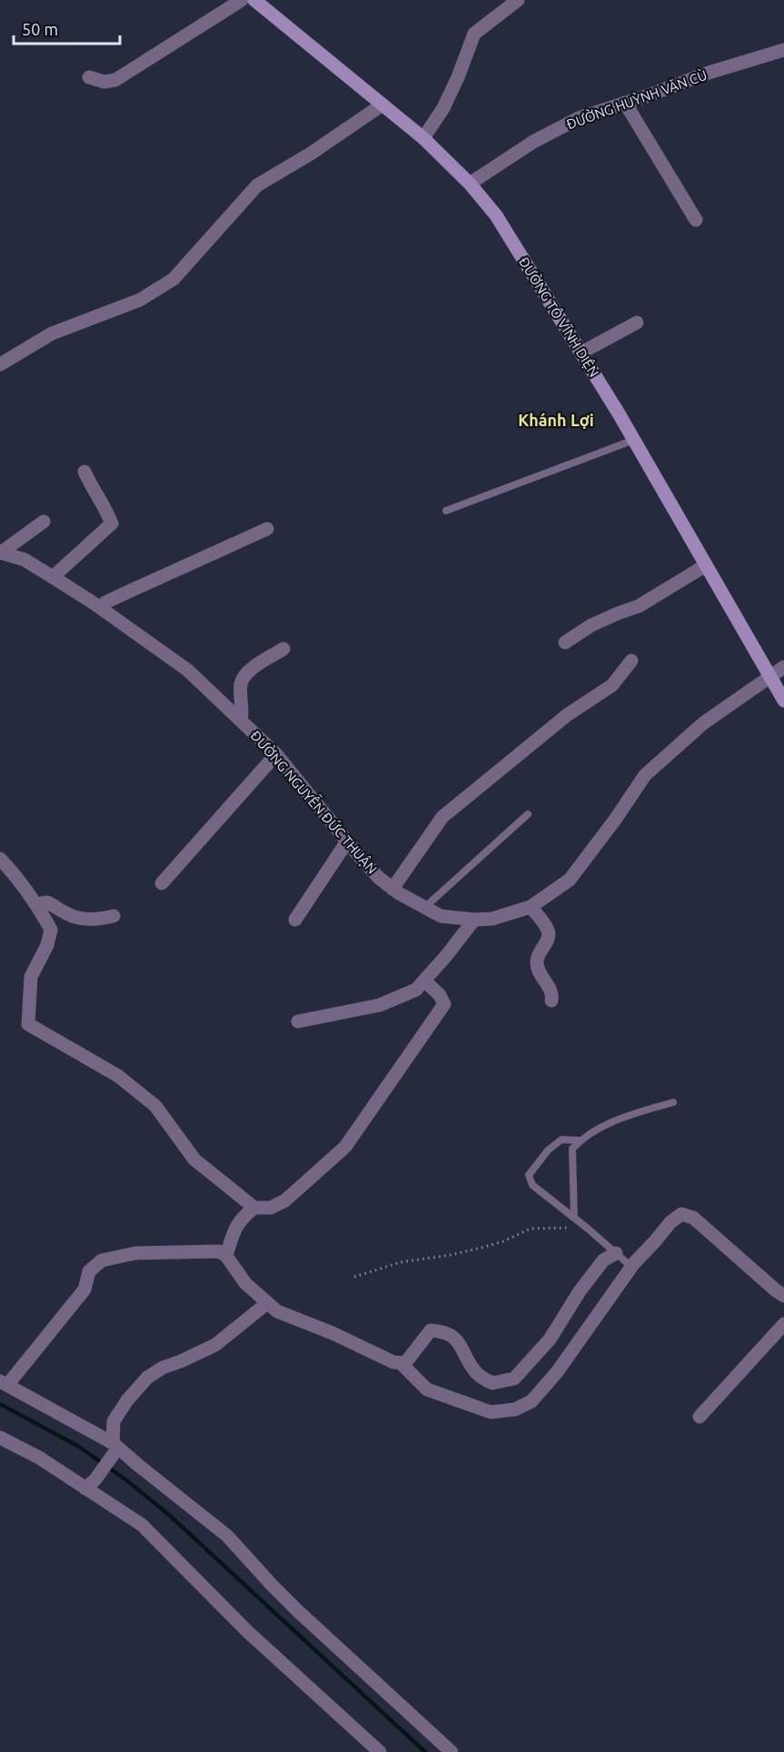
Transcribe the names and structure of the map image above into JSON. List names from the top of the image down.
{
  "streets": {
    "main road": ["ĐƯỜNG TÔ VĨNH DIỆN"],
    "street": ["ĐƯỜNG HUỲNH VĂN CÙ", "ĐƯỜNG NGUYỄN ĐỨC THUẬN"]
  },
  "crossings": [
    ["ĐƯỜNG HUỲNH VĂN CÙ", "ĐƯỜNG TÔ VĨNH DIỆN"],
    ["ĐƯỜNG TÔ VĨNH DIỆN", "ĐƯỜNG NGUYỄN ĐỨC THUẬN"]
  ],
  "districts": ["Khánh Lợi"],
  "scale_bar": "50 m"
}
